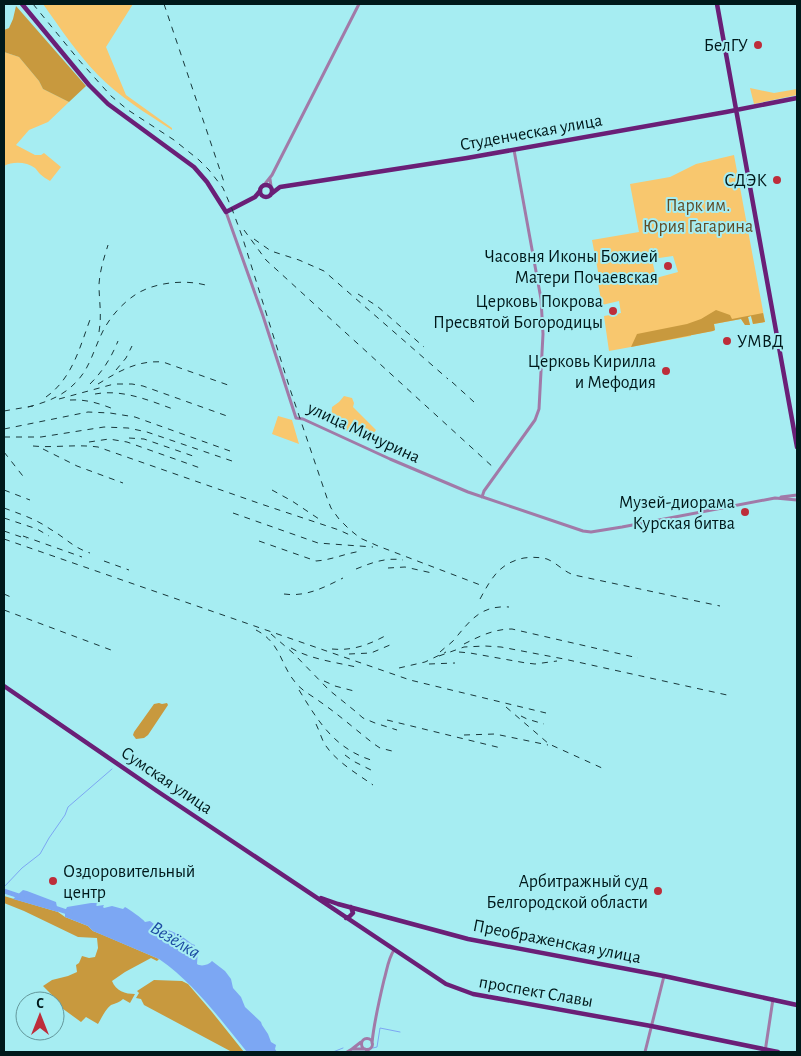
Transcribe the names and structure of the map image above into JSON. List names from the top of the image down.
{
  "streets": {
    "main road": [
      "Студенческая улица",
      "улица Мичурина",
      "Сумская улица",
      "Преображенская улица",
      "проспект Славы"
    ]
  },
  "crossings": [
    ["Сумская улица", "Преображенская улица"],
    ["Сумская улица", "проспект Славы"],
    ["Преображенская улица", "проспект Славы"]
  ],
  "water": ["Везёлка"],
  "parks": ["Парк им. Юрия Гагарина"],
  "places": [
    "БелГУ",
    "СДЭК",
    "Часовня Иконы Божией Матери Почаевская",
    "Церковь Покрова Пресвятой Богородицы",
    "УМВД",
    "Церковь Кирилла и Мефодия",
    "Музей-диорама Курская битва",
    "Оздоровительный центр",
    "Арбитражный суд Белгородской области"
  ],
  "north": "top"
}
